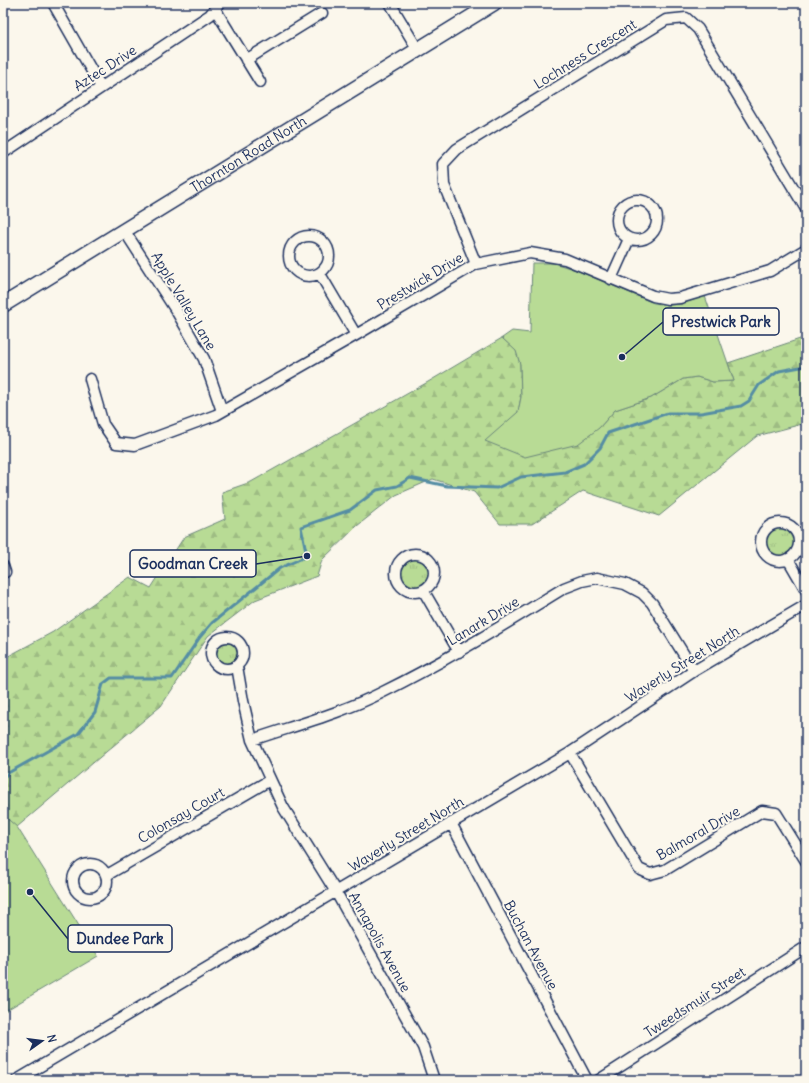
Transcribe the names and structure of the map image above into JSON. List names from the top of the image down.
{
  "streets": {
    "main road": ["Thornton Road North"],
    "street": [
      "Lochness Crescent",
      "Aztec Drive",
      "Prestwick Drive",
      "Apple Valley Lane",
      "Lanark Drive",
      "Waverly Street North",
      "Colonsay Court",
      "Balmoral Drive",
      "Annapolis Avenue",
      "Buchan Avenue",
      "Tweedsmuir Street"
    ]
  },
  "crossings": [
    ["Lochness Crescent", "Prestwick Drive"],
    ["Thornton Road North", "Apple Valley Lane"],
    ["Prestwick Drive", "Apple Valley Lane"],
    ["Lanark Drive", "Waverly Street North"],
    ["Lanark Drive", "Annapolis Avenue"],
    ["Waverly Street North", "Balmoral Drive"],
    ["Waverly Street North", "Annapolis Avenue"],
    ["Waverly Street North", "Buchan Avenue"],
    ["Colonsay Court", "Annapolis Avenue"]
  ],
  "places": ["Prestwick Park", "Goodman Creek", "Dundee Park"],
  "north": "right"
}
